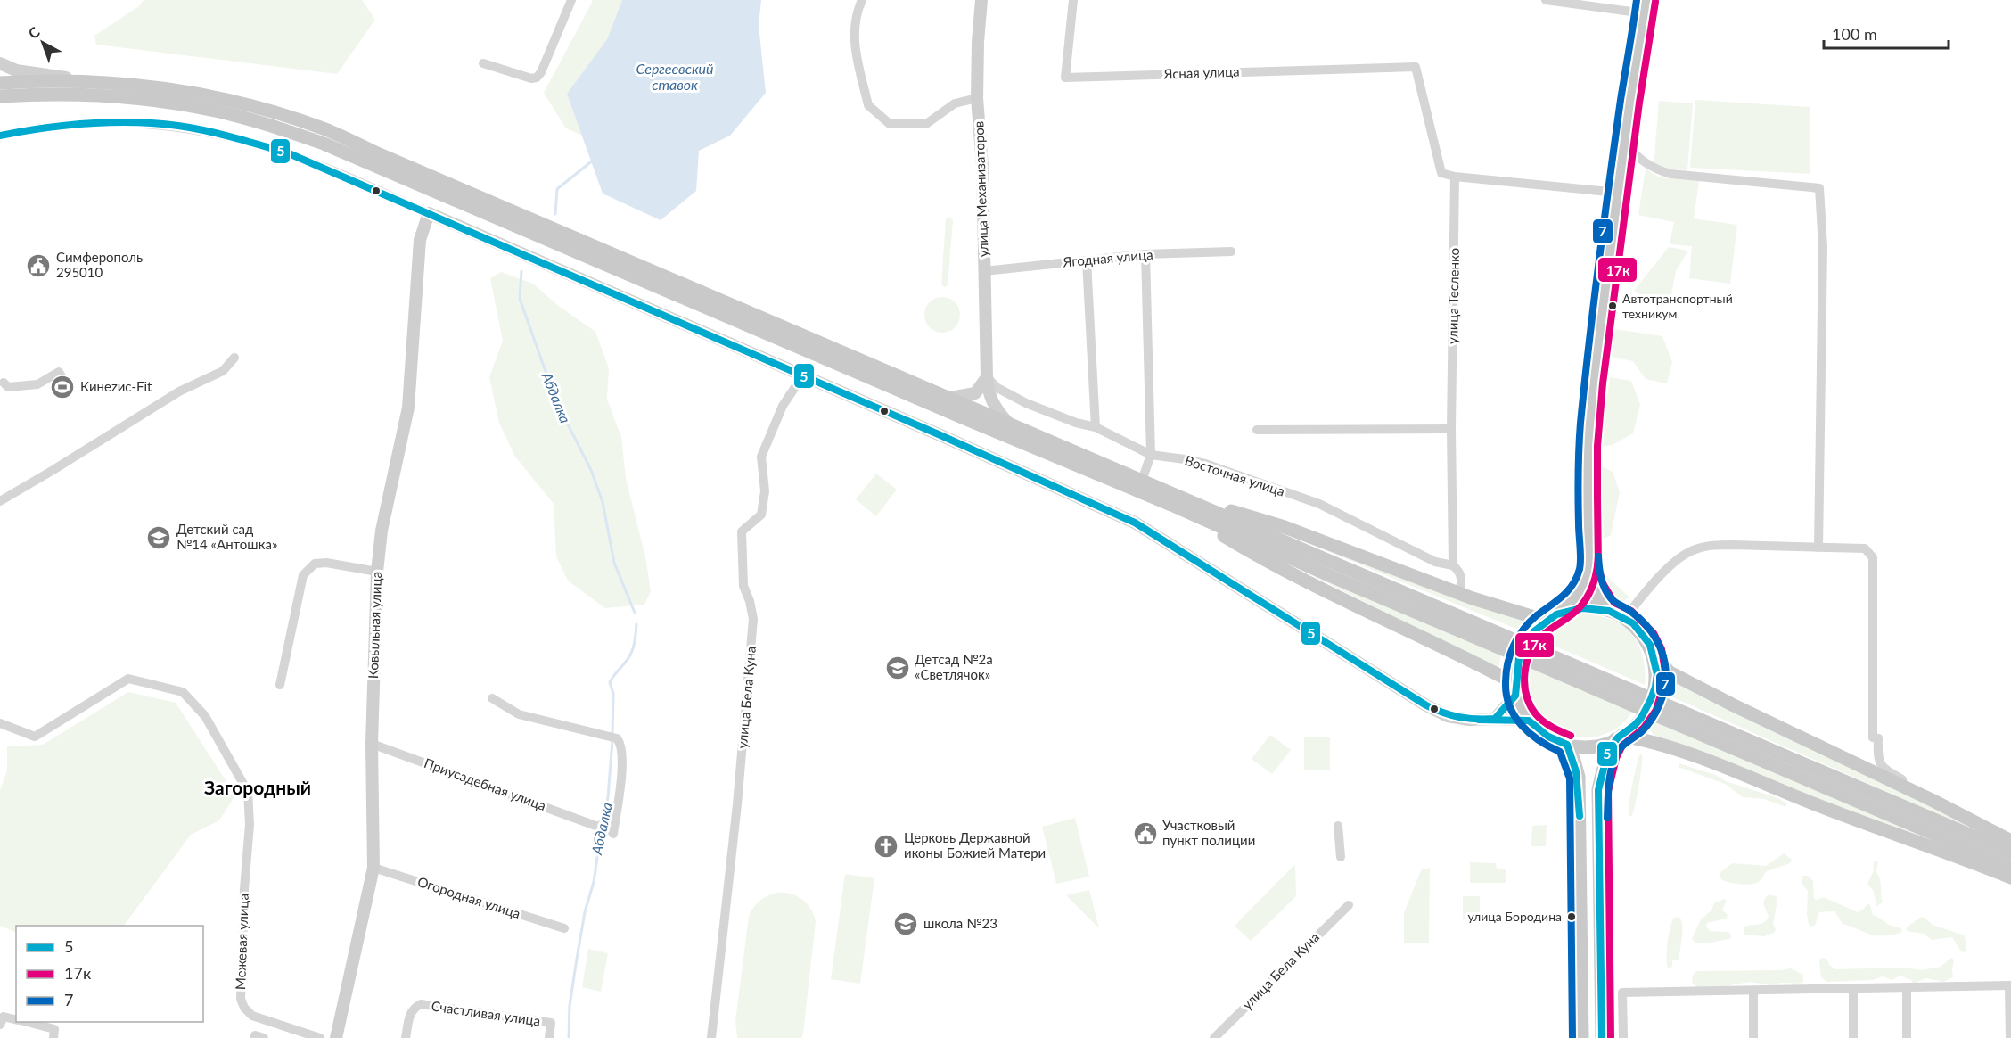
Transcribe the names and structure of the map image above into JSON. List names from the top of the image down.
{
  "streets": {
    "street": [
      "Ясная улица",
      "улица Механизаторов",
      "Ягодная улица",
      "улица Тесленко",
      "Восточная улица",
      "Ковыльная улица",
      "улица Бела Куна",
      "Приусадебная улица",
      "Огородная улица",
      "Межевая улица",
      "Счастливая улица"
    ]
  },
  "crossings": [
    ["Ясная улица", "улица Тесленко"],
    ["улица Механизаторов", "Ягодная улица"],
    ["улица Механизаторов", "Восточная улица"],
    ["улица Тесленко", "Восточная улица"],
    ["Ковыльная улица", "Приусадебная улица"],
    ["Ковыльная улица", "Огородная улица"]
  ],
  "districts": ["Загородный"],
  "water": ["Сергеевский ставок", "Абдалка"],
  "places": {
    "public building": ["Симферополь 295010", "Участковый пункт полиции"],
    "other": ["Автотранспортный техникум", "улица Бородина"],
    "sports": ["Кинеzис-Fit"],
    "school or university": ["Детский сад №14 «Антошка»", "Детсад №2а «Светлячок»", "школа №23"],
    "church": ["Церковь Державной иконы Божией Матери"]
  },
  "lines": ["transit line 7", "transit line 17к", "transit line 5"],
  "legend": ["5", "17к", "7"],
  "scale_bar": "100 m",
  "north": "top left"
}
